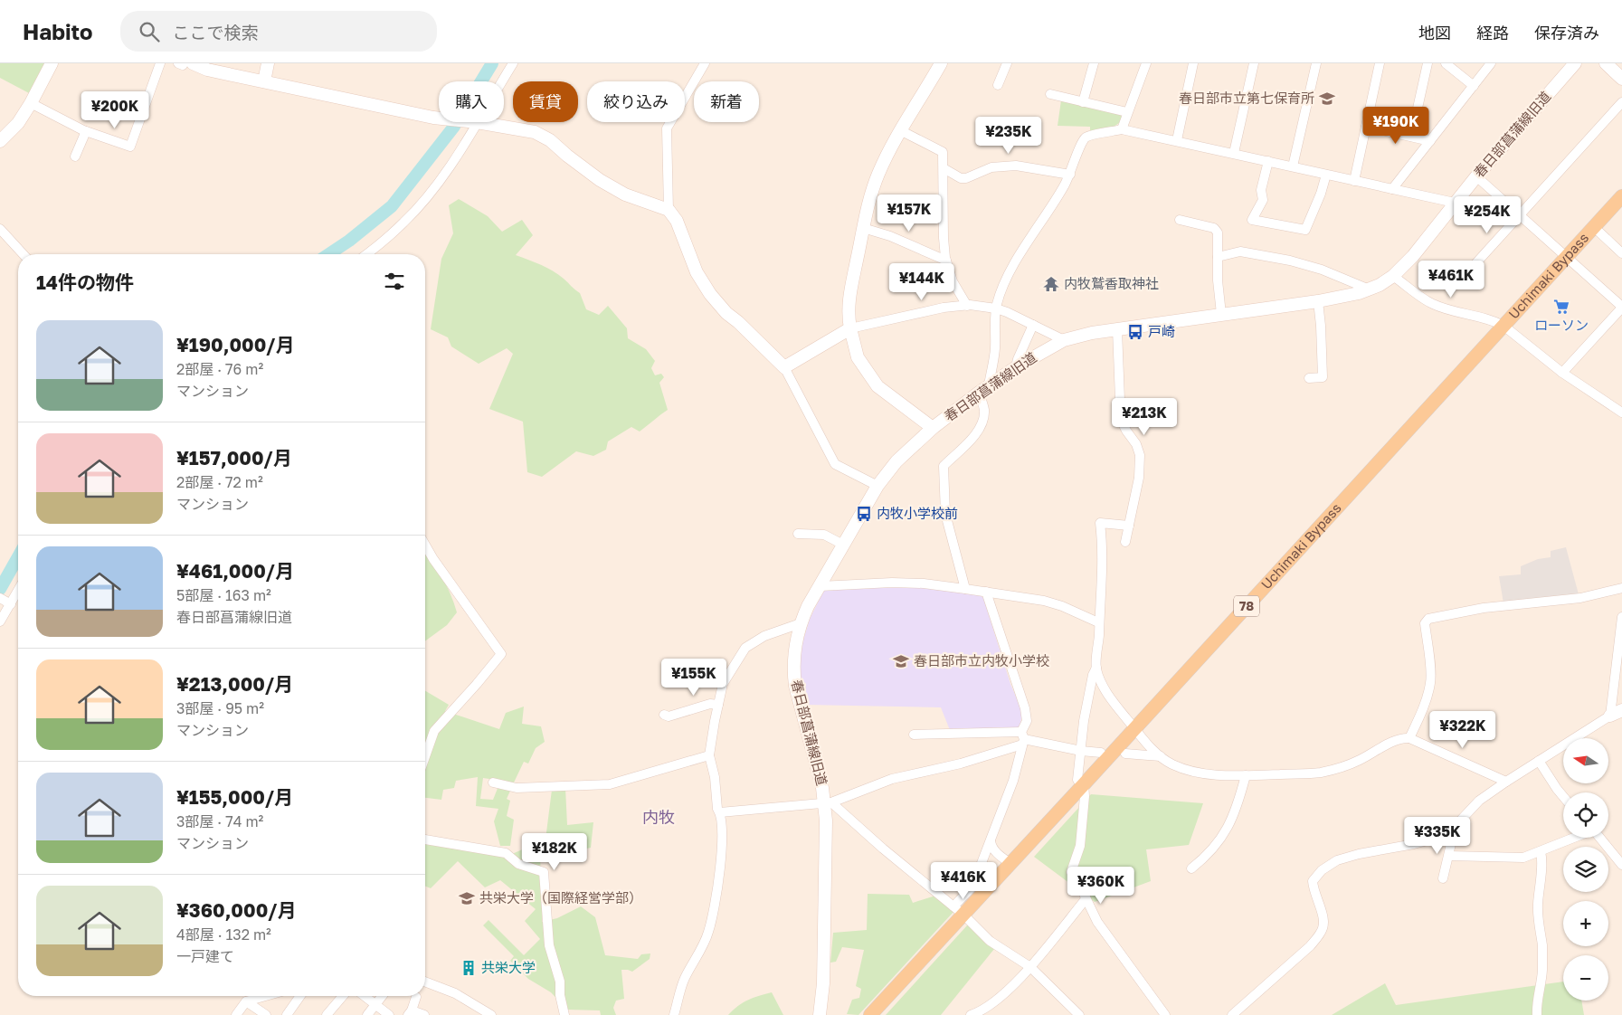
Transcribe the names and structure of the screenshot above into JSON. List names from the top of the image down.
{
  "streets": {
    "main road": ["Uchimaki Bypass", "78"],
    "street": ["春日部菖蒲線旧道"]
  },
  "districts": ["内牧"],
  "places": {
    "school or university": ["春日部市立第七保育所", "春日部市立内牧小学校", "共栄大学（国際経営学部）"],
    "temple": ["内牧鷲香取神社"],
    "supermarket": ["ローソン"],
    "bus stop": ["戸崎", "内牧小学校前"],
    "building": ["共栄大学"]
  },
  "north": "left",
  "page": {
    "header": "Habito",
    "search": "ここで検索",
    "nav": ["地図", "経路", "保存済み"],
    "chip": [
      "購入",
      "賃貸",
      "絞り込み",
      "新着"
    ],
    "price": [
      "¥200K",
      "¥190K",
      "¥235K",
      "¥157K",
      "¥254K",
      "¥461K",
      "¥144K",
      "¥213K",
      "¥155K",
      "¥322K",
      "¥335K",
      "¥182K",
      "¥416K",
      "¥360K"
    ],
    "heading": "14件の物件",
    "list": [
      {
        "name": "¥190,000/月",
        "note": "2部屋 · 76 m² · マンション"
      },
      {
        "name": "¥157,000/月",
        "note": "2部屋 · 72 m² · マンション"
      },
      {
        "name": "¥461,000/月",
        "note": "5部屋 · 163 m² · 春日部菖蒲線旧道"
      },
      {
        "name": "¥213,000/月",
        "note": "3部屋 · 95 m² · マンション"
      },
      {
        "name": "¥155,000/月",
        "note": "3部屋 · 74 m² · マンション"
      },
      {
        "name": "¥360,000/月",
        "note": "4部屋 · 132 m² · 一戸建て"
      }
    ],
    "map_buttons": ["+", "−"]
  }
}
